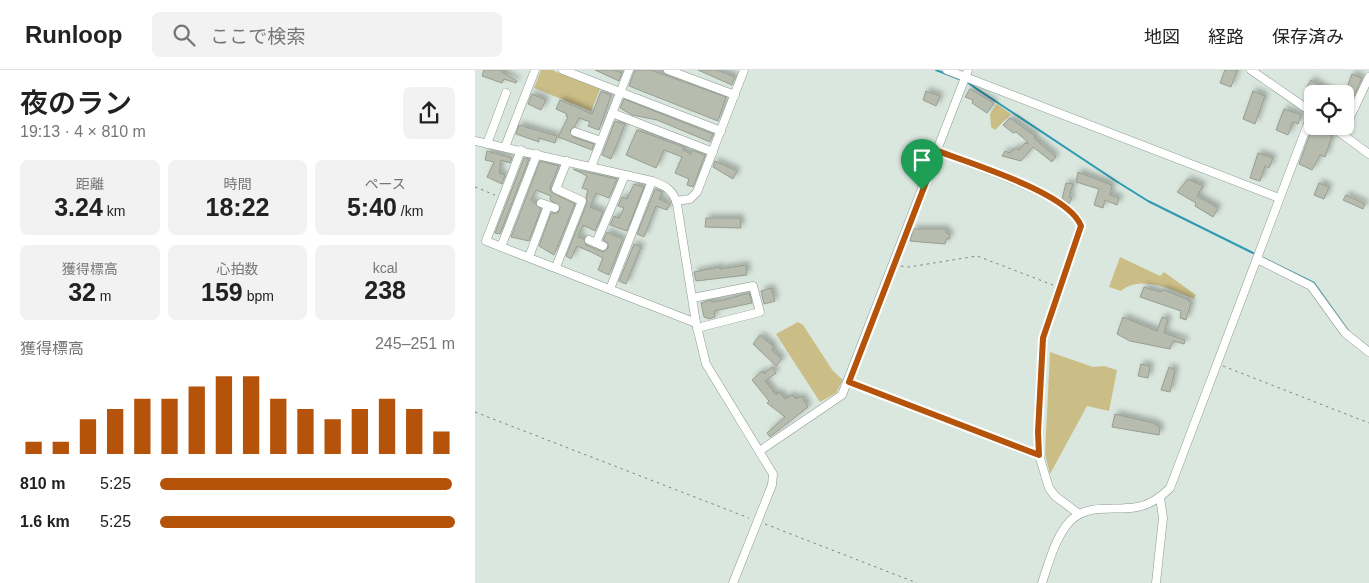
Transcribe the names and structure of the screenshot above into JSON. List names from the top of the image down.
{
  "page": {
    "header": "Runloop",
    "search": "ここで検索",
    "nav": ["地図", "経路", "保存済み"],
    "heading": ["夜のラン", "19:13 · 4 × 810 m"],
    "stats": [
      ["距離", "3.24 km"],
      ["時間", "18:22"],
      ["ペース", "5:40 /km"],
      ["獲得標高", "32 m"],
      ["心拍数", "159 bpm"],
      ["kcal", "238"]
    ],
    "chart": ["獲得標高", "245–251 m"],
    "list": [
      {
        "name": "810 m",
        "note": "5:25"
      },
      {
        "name": "1.6 km",
        "note": "5:25"
      }
    ]
  }
}
